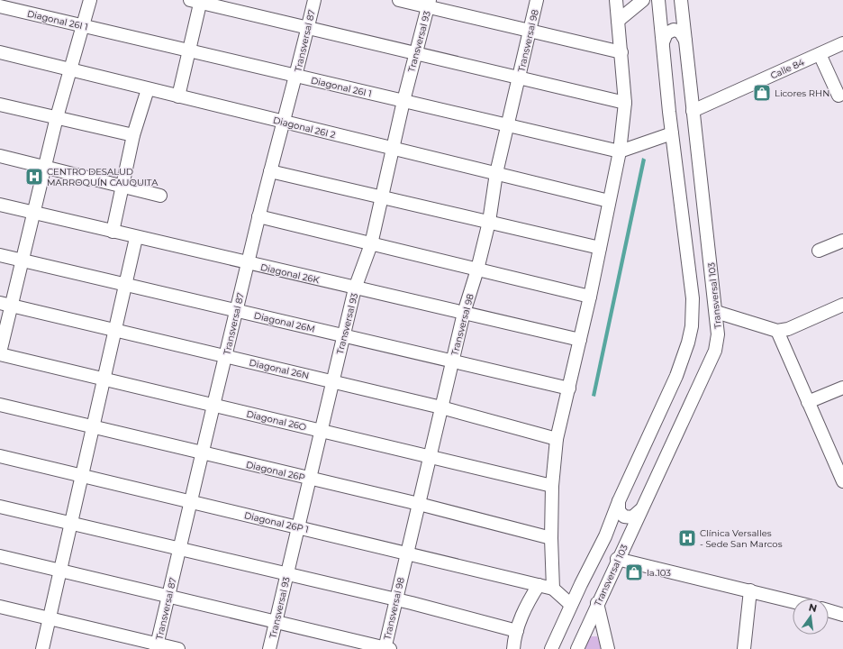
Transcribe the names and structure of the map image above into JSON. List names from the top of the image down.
{
  "streets": {
    "street": [
      "Diagonal 26I 1",
      "Transversal 87",
      "Transversal 98",
      "Transversal 93",
      "Calle 84",
      "Diagonal 26I 2",
      "Diagonal 26K",
      "Transversal 103",
      "Diagonal 26M",
      "Diagonal 26N",
      "Diagonal 26O",
      "Diagonal 26P",
      "Diagonal 26P 1"
    ]
  },
  "crossings": [
    ["Diagonal 26I 1", "Transversal 87"],
    ["Diagonal 26I 1", "Transversal 98"],
    ["Diagonal 26I 1", "Transversal 93"],
    ["Transversal 87", "Diagonal 26I 2"],
    ["Transversal 87", "Diagonal 26K"],
    ["Transversal 87", "Diagonal 26M"],
    ["Transversal 87", "Diagonal 26N"],
    ["Transversal 87", "Diagonal 26O"],
    ["Transversal 87", "Diagonal 26P"],
    ["Transversal 87", "Diagonal 26P 1"],
    ["Transversal 98", "Diagonal 26I 2"],
    ["Transversal 98", "Diagonal 26K"],
    ["Transversal 98", "Diagonal 26M"],
    ["Transversal 98", "Diagonal 26N"],
    ["Transversal 98", "Diagonal 26O"],
    ["Transversal 98", "Diagonal 26P"],
    ["Transversal 98", "Diagonal 26P 1"],
    ["Transversal 93", "Diagonal 26I 2"],
    ["Transversal 93", "Diagonal 26K"],
    ["Transversal 93", "Diagonal 26M"],
    ["Transversal 93", "Diagonal 26N"],
    ["Transversal 93", "Diagonal 26O"],
    ["Transversal 93", "Diagonal 26P"],
    ["Transversal 93", "Diagonal 26P 1"],
    ["Calle 84", "Transversal 103"]
  ],
  "places": {
    "shop": ["Licores RHN", "la 103"],
    "hospital": ["CENTRO DESALUD MARROQUÍN CAUQUITA", "Clínica Versalles - Sede San Marcos"]
  },
  "north": "top"
}
